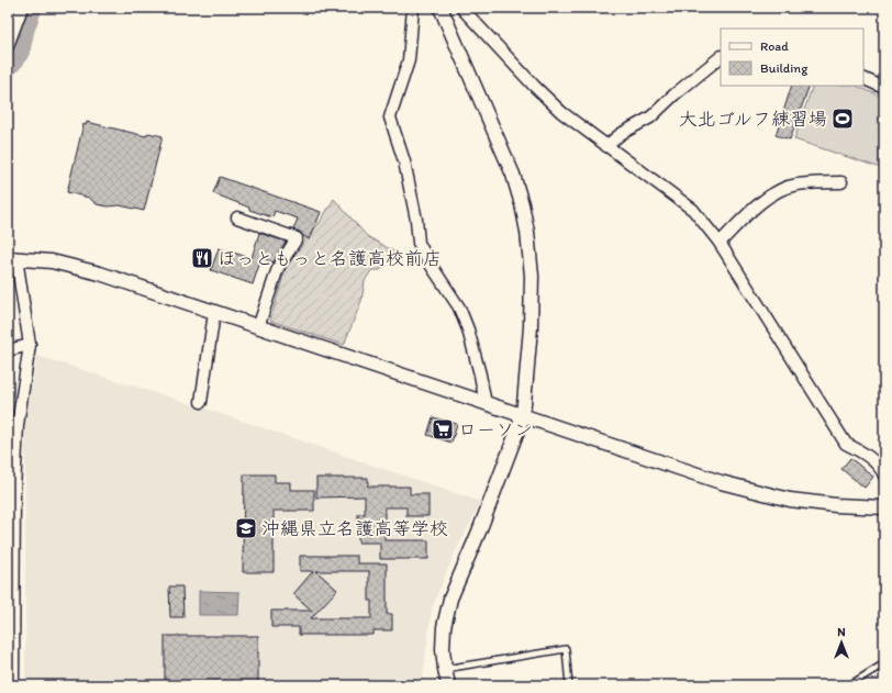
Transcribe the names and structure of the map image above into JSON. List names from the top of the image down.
{
  "places": {
    "sports": ["大北ゴルフ練習場"],
    "restaurant": ["ほっともっと名護高校前店"],
    "supermarket": ["ローソン"],
    "school or university": ["沖縄県立名護高等学校"]
  },
  "legend": ["Road", "Building"],
  "north": "top"
}
